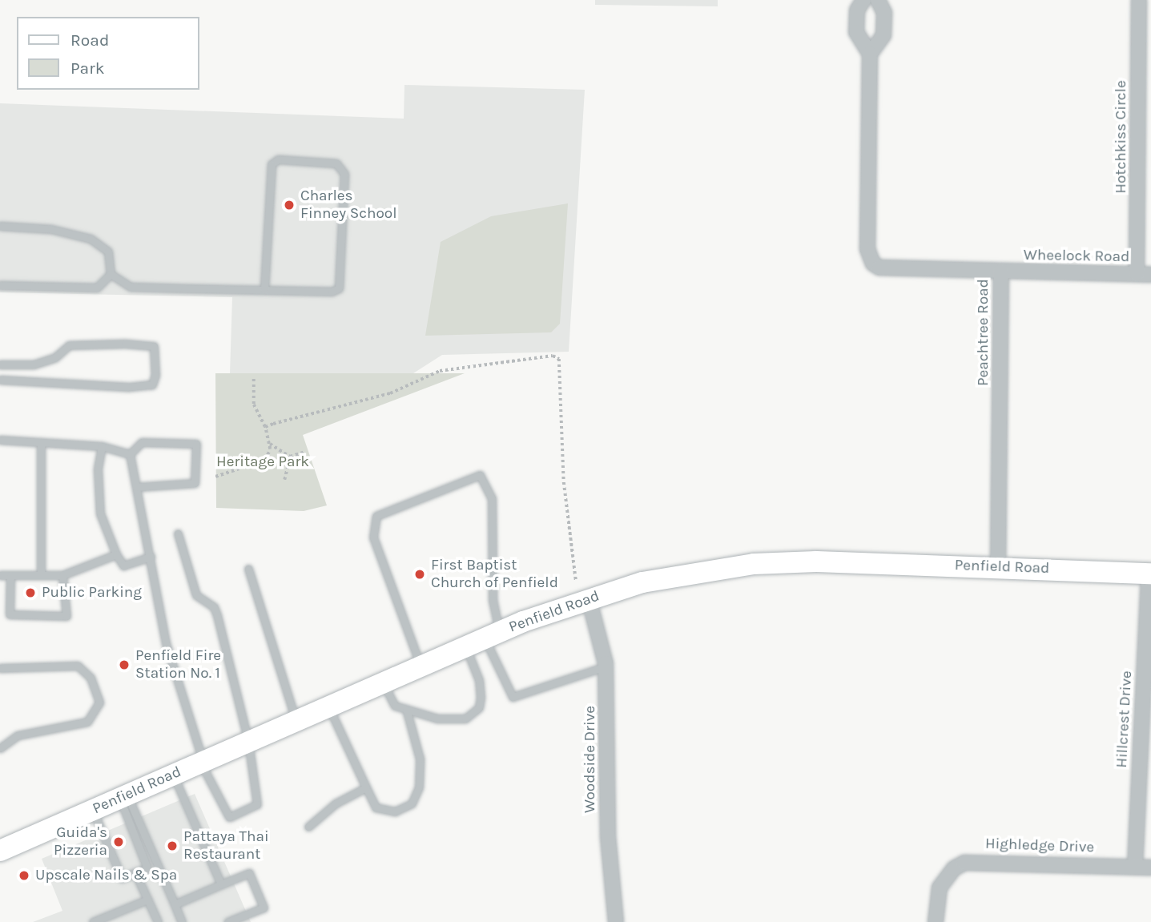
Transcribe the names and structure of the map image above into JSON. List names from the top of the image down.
{
  "streets": {
    "main road": ["Penfield Road"],
    "street": [
      "Hotchkiss Circle",
      "Wheelock Road",
      "Peachtree Road",
      "Hillcrest Drive",
      "Woodside Drive",
      "Highledge Drive"
    ]
  },
  "crossings": [
    ["Hotchkiss Circle", "Wheelock Road"],
    ["Wheelock Road", "Peachtree Road"],
    ["Peachtree Road", "Penfield Road"],
    ["Penfield Road", "Hillcrest Drive"],
    ["Penfield Road", "Woodside Drive"],
    ["Hillcrest Drive", "Highledge Drive"]
  ],
  "parks": ["Heritage Park"],
  "places": [
    "Charles Finney School",
    "First Baptist Church of Penfield",
    "Public Parking",
    "Penfield Fire Station No. 1",
    "Guida's Pizzeria",
    "Pattaya Thai Restaurant",
    "Upscale Nails & Spa"
  ],
  "legend": ["Road", "Park"]
}
